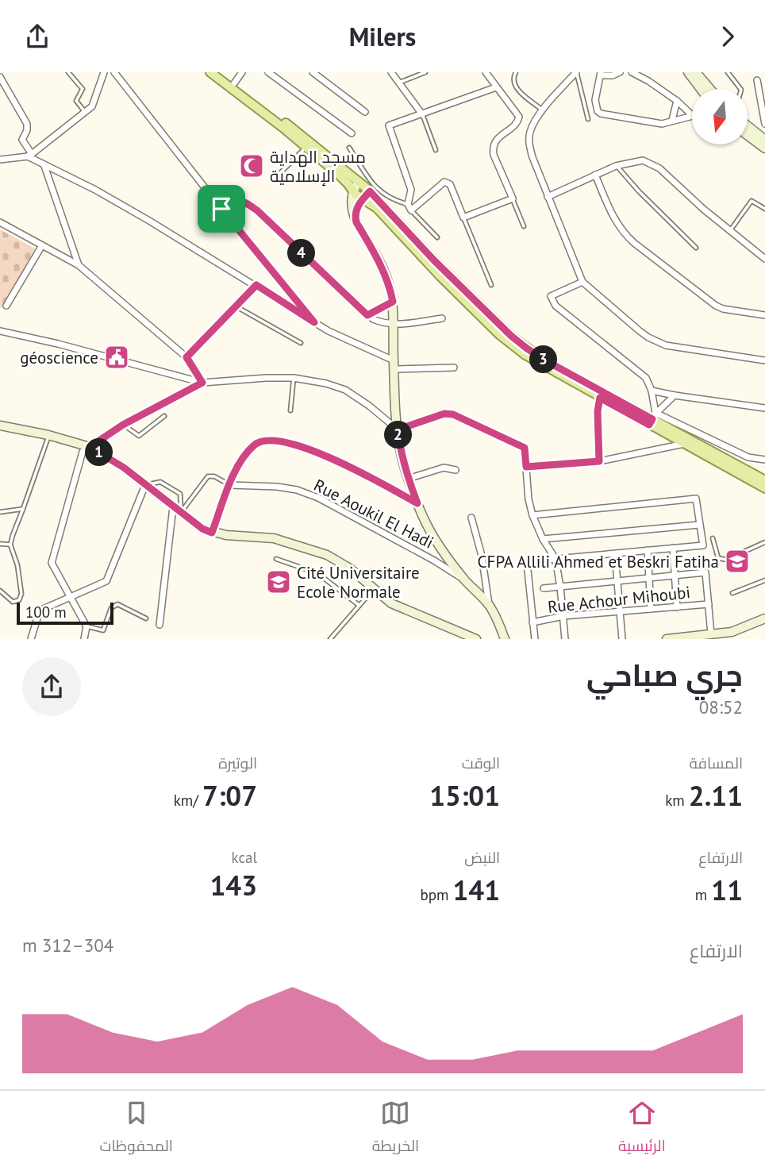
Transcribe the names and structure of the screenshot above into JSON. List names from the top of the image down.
{
  "streets": {
    "street": ["Rue Aoukil El Hadi", "Rue Achour Mihoubi"]
  },
  "places": {
    "mosque": ["مسجد الهداية الإسلامية"],
    "public building": ["géoscience"],
    "school or university": ["CFPA Allili Ahmed et Beskri Fatiha", "Cité Universitaire Ecole Normale"]
  },
  "scale_bar": "100 m",
  "north": "bottom",
  "page": {
    "header": "Milers",
    "pins": [
      "4",
      "3",
      "2",
      "1"
    ],
    "scale": "100 m",
    "heading": ["جري صباحي", "08:52"],
    "stats": [
      ["المسافة", "2.11 km"],
      ["الوقت", "15:01"],
      ["الوتيرة", "7:07 /km"],
      ["الارتفاع", "11 m"],
      ["النبض", "141 bpm"],
      ["kcal", "143"]
    ],
    "chart": ["الارتفاع", "304–312 m"],
    "tabs": ["الرئيسية", "الخريطة", "المحفوظات"]
  }
}
